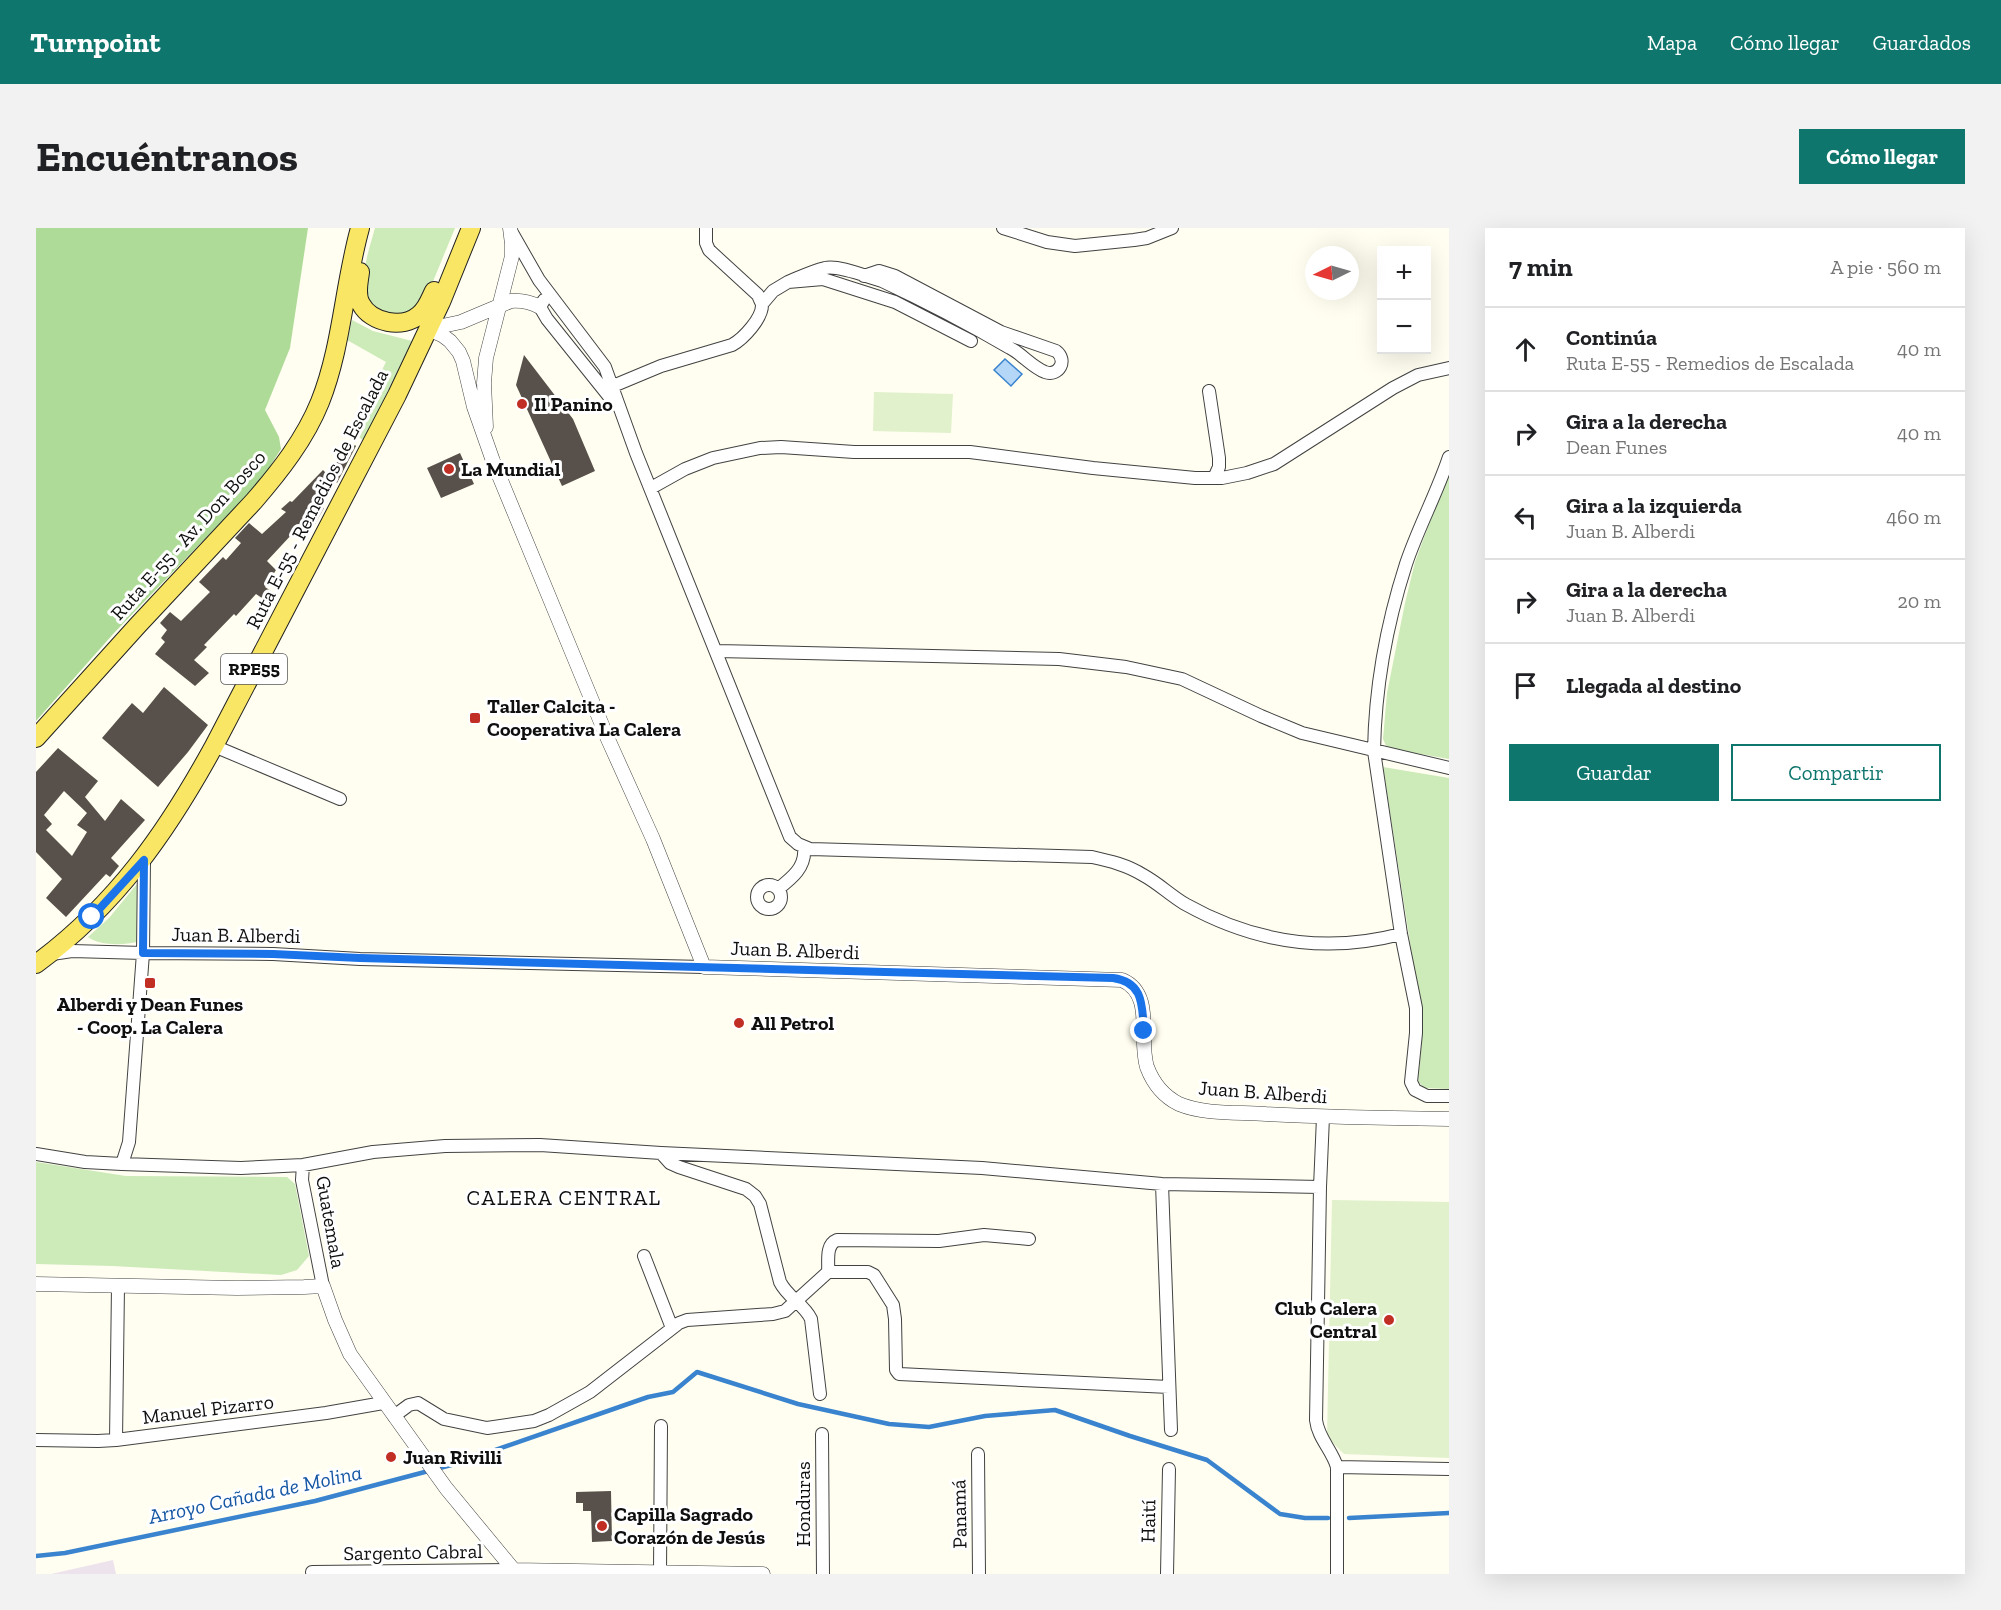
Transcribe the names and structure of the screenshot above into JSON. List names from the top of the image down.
{
  "streets": {
    "main road": ["Ruta E-55 - Remedios de Escalada", "Ruta E-55 - Av. Don Bosco", "RPE55"],
    "street": [
      "Juan B. Alberdi",
      "Guatemala",
      "Manuel Pizarro",
      "Honduras",
      "Panamá",
      "Haití",
      "Sargento Cabral"
    ]
  },
  "crossings": [
    ["Ruta E-55 - Remedios de Escalada", "RPE55"],
    ["Ruta E-55 - Remedios de Escalada", "Juan B. Alberdi"]
  ],
  "districts": ["CALERA CENTRAL"],
  "water": ["Arroyo Cañada de Molina"],
  "places": {
    "other": [
      "Il Panino",
      "La Mundial",
      "All Petrol",
      "Club Calera Central",
      "Juan Rivilli",
      "Capilla Sagrado Corazón de Jesús"
    ],
    "transit": ["Taller Calcita - Cooperativa La Calera", "Alberdi y Dean Funes - Coop. La Calera"]
  },
  "north": "left",
  "page": {
    "header": "Turnpoint",
    "nav": ["Mapa", "Cómo llegar", "Guardados"],
    "buttons": [
      "Cómo llegar",
      ["Guardar", "Compartir"]
    ],
    "title": "Encuéntranos",
    "heading": ["7 min", "A pie · 560 m"],
    "map_buttons": ["+", "−"],
    "list": [
      ["Continúa", "Ruta E-55 - Remedios de Escalada", "40 m"],
      ["Gira a la derecha", "Dean Funes", "40 m"],
      ["Gira a la izquierda", "Juan B. Alberdi", "460 m"],
      ["Gira a la derecha", "Juan B. Alberdi", "20 m"],
      "Llegada al destino"
    ]
  }
}
